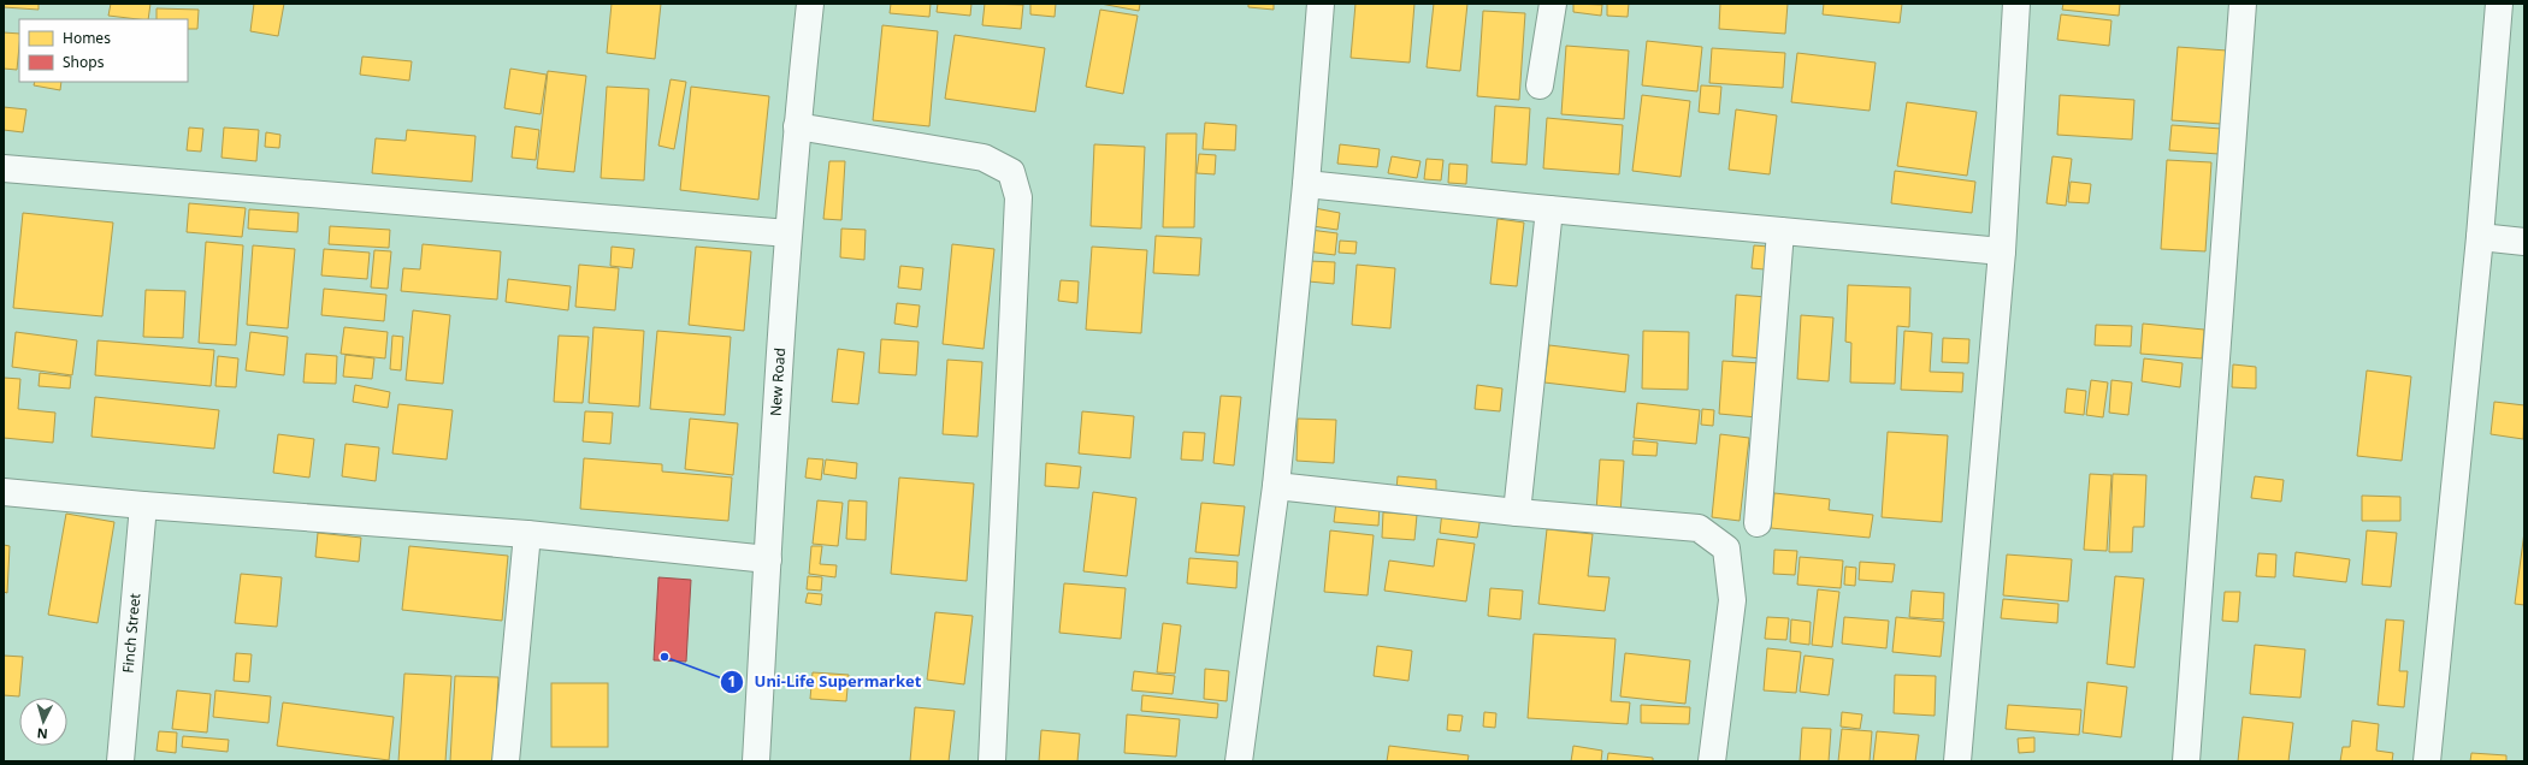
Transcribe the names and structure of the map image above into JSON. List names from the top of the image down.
{
  "streets": {
    "street": ["New Road", "Finch Street"]
  },
  "places": ["Uni-Life Supermarket"],
  "legend": ["Homes", "Shops"],
  "north": "bottom"
}
